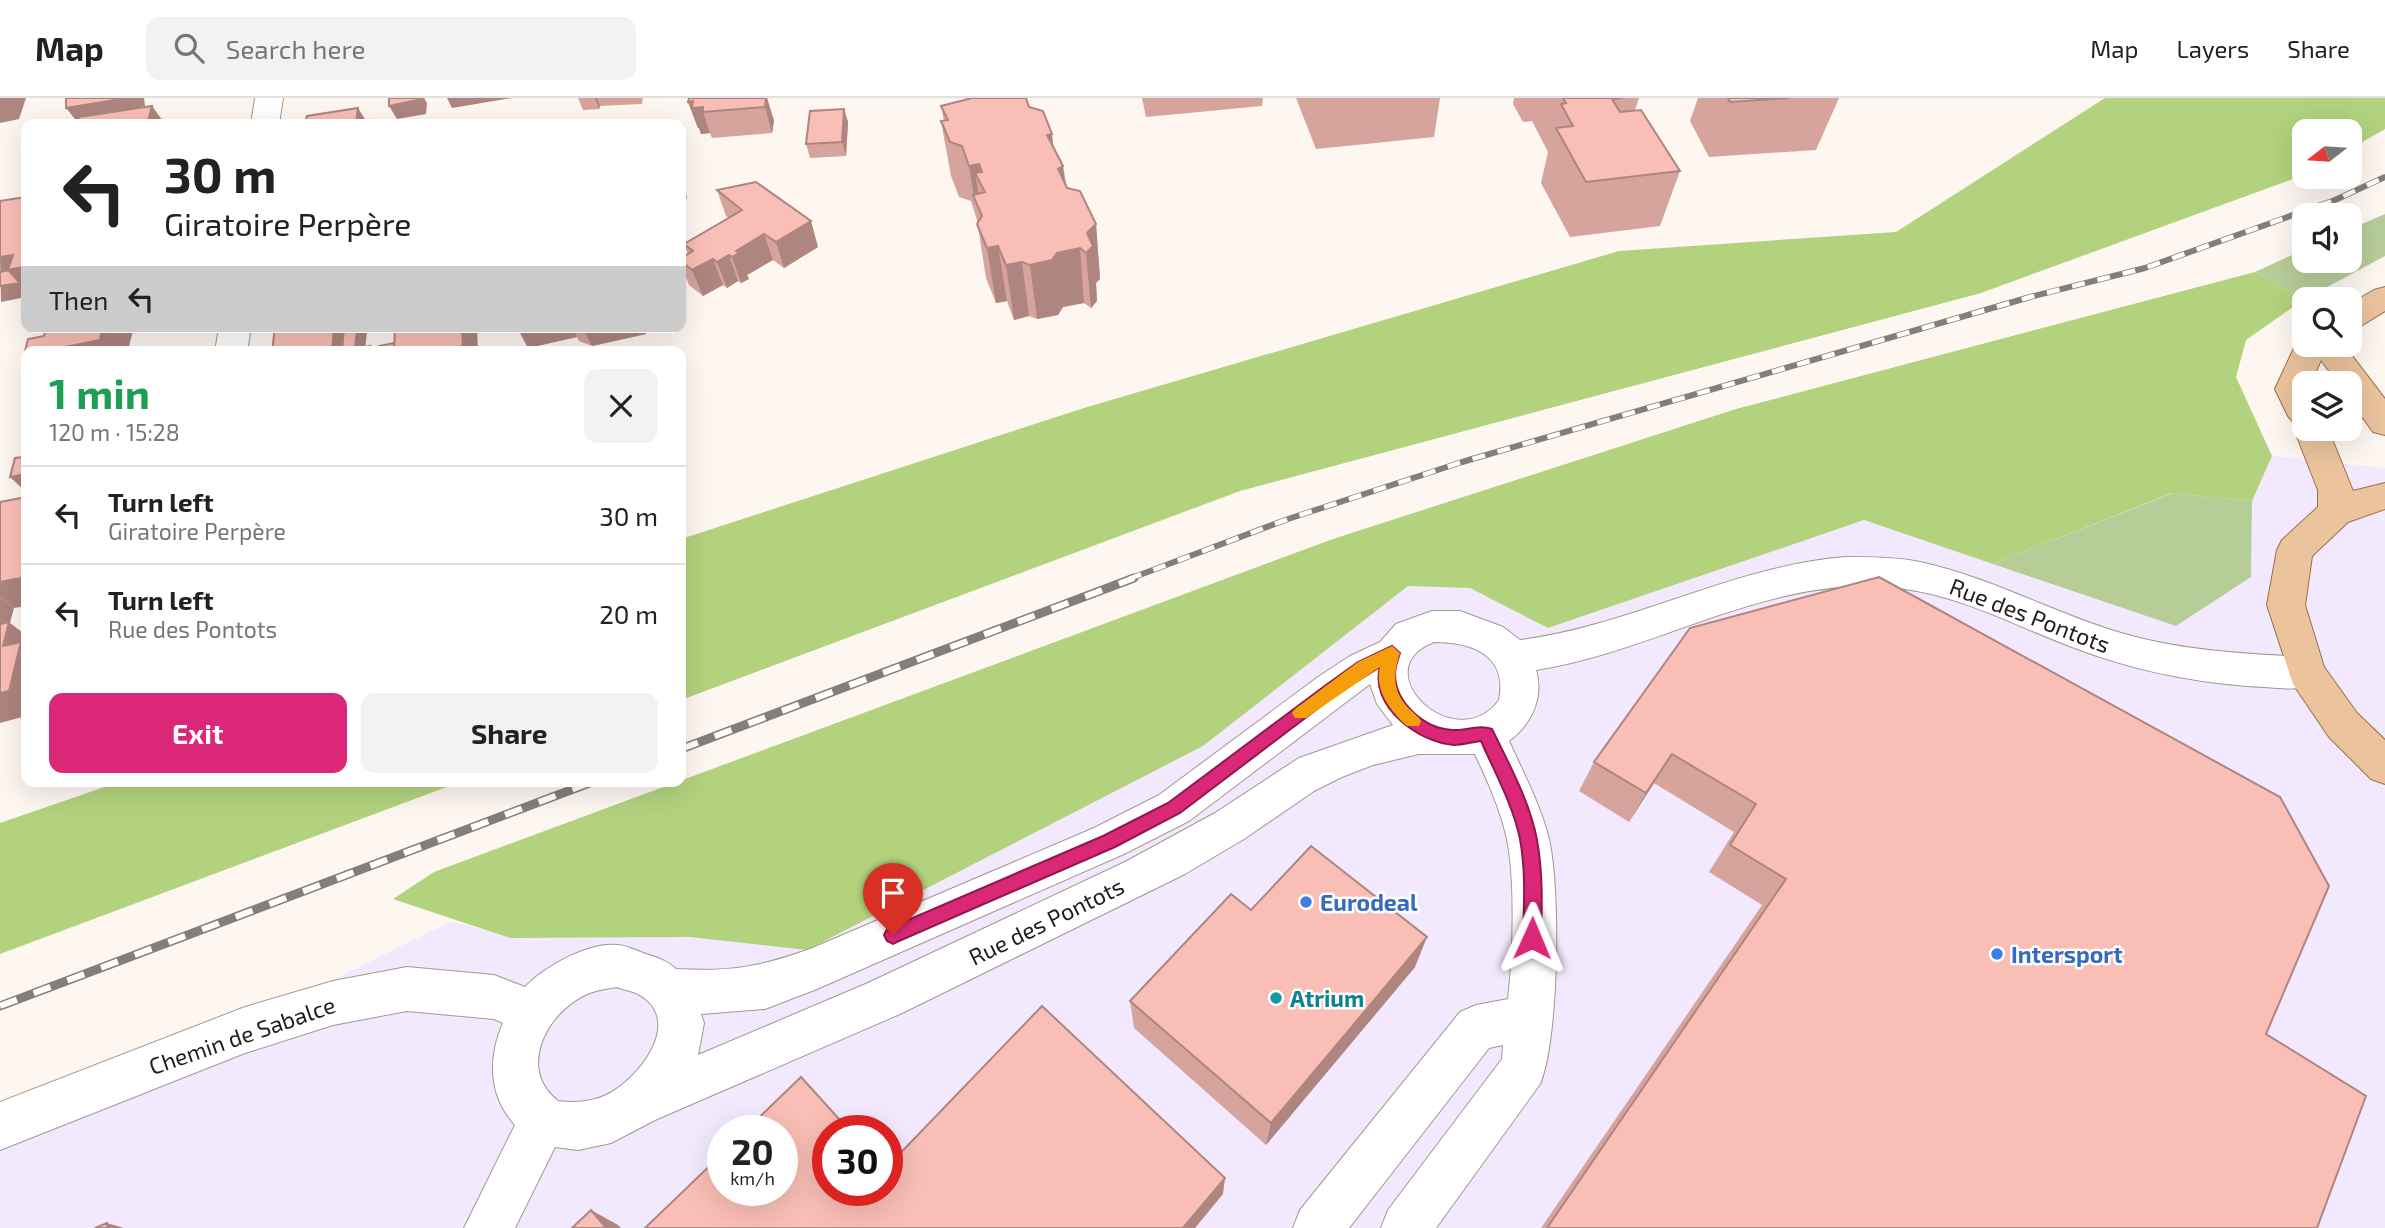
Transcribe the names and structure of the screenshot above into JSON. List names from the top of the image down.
{
  "streets": {
    "street": ["Rue des Pontots", "Chemin de Sabalce"]
  },
  "crossings": [
    ["Rue des Pontots", "Chemin de Sabalce"]
  ],
  "places": ["Eurodeal", "Intersport", "Atrium"],
  "north": "left",
  "page": {
    "header": "Map",
    "search": "Search here",
    "nav": ["Map", "Layers", "Share"],
    "turn": ["30 m", "Giratoire Perpère"],
    "then": "Then",
    "heading": ["1 min", "120 m · 15:28"],
    "list": [
      {
        "name": "Turn left",
        "note": "Giratoire Perpère",
        "value": "30 m"
      },
      {
        "name": "Turn left",
        "note": "Rue des Pontots",
        "value": "20 m"
      }
    ],
    "buttons": ["Exit", "Share"],
    "speed": "20 km/h",
    "limit": "30"
  }
}
